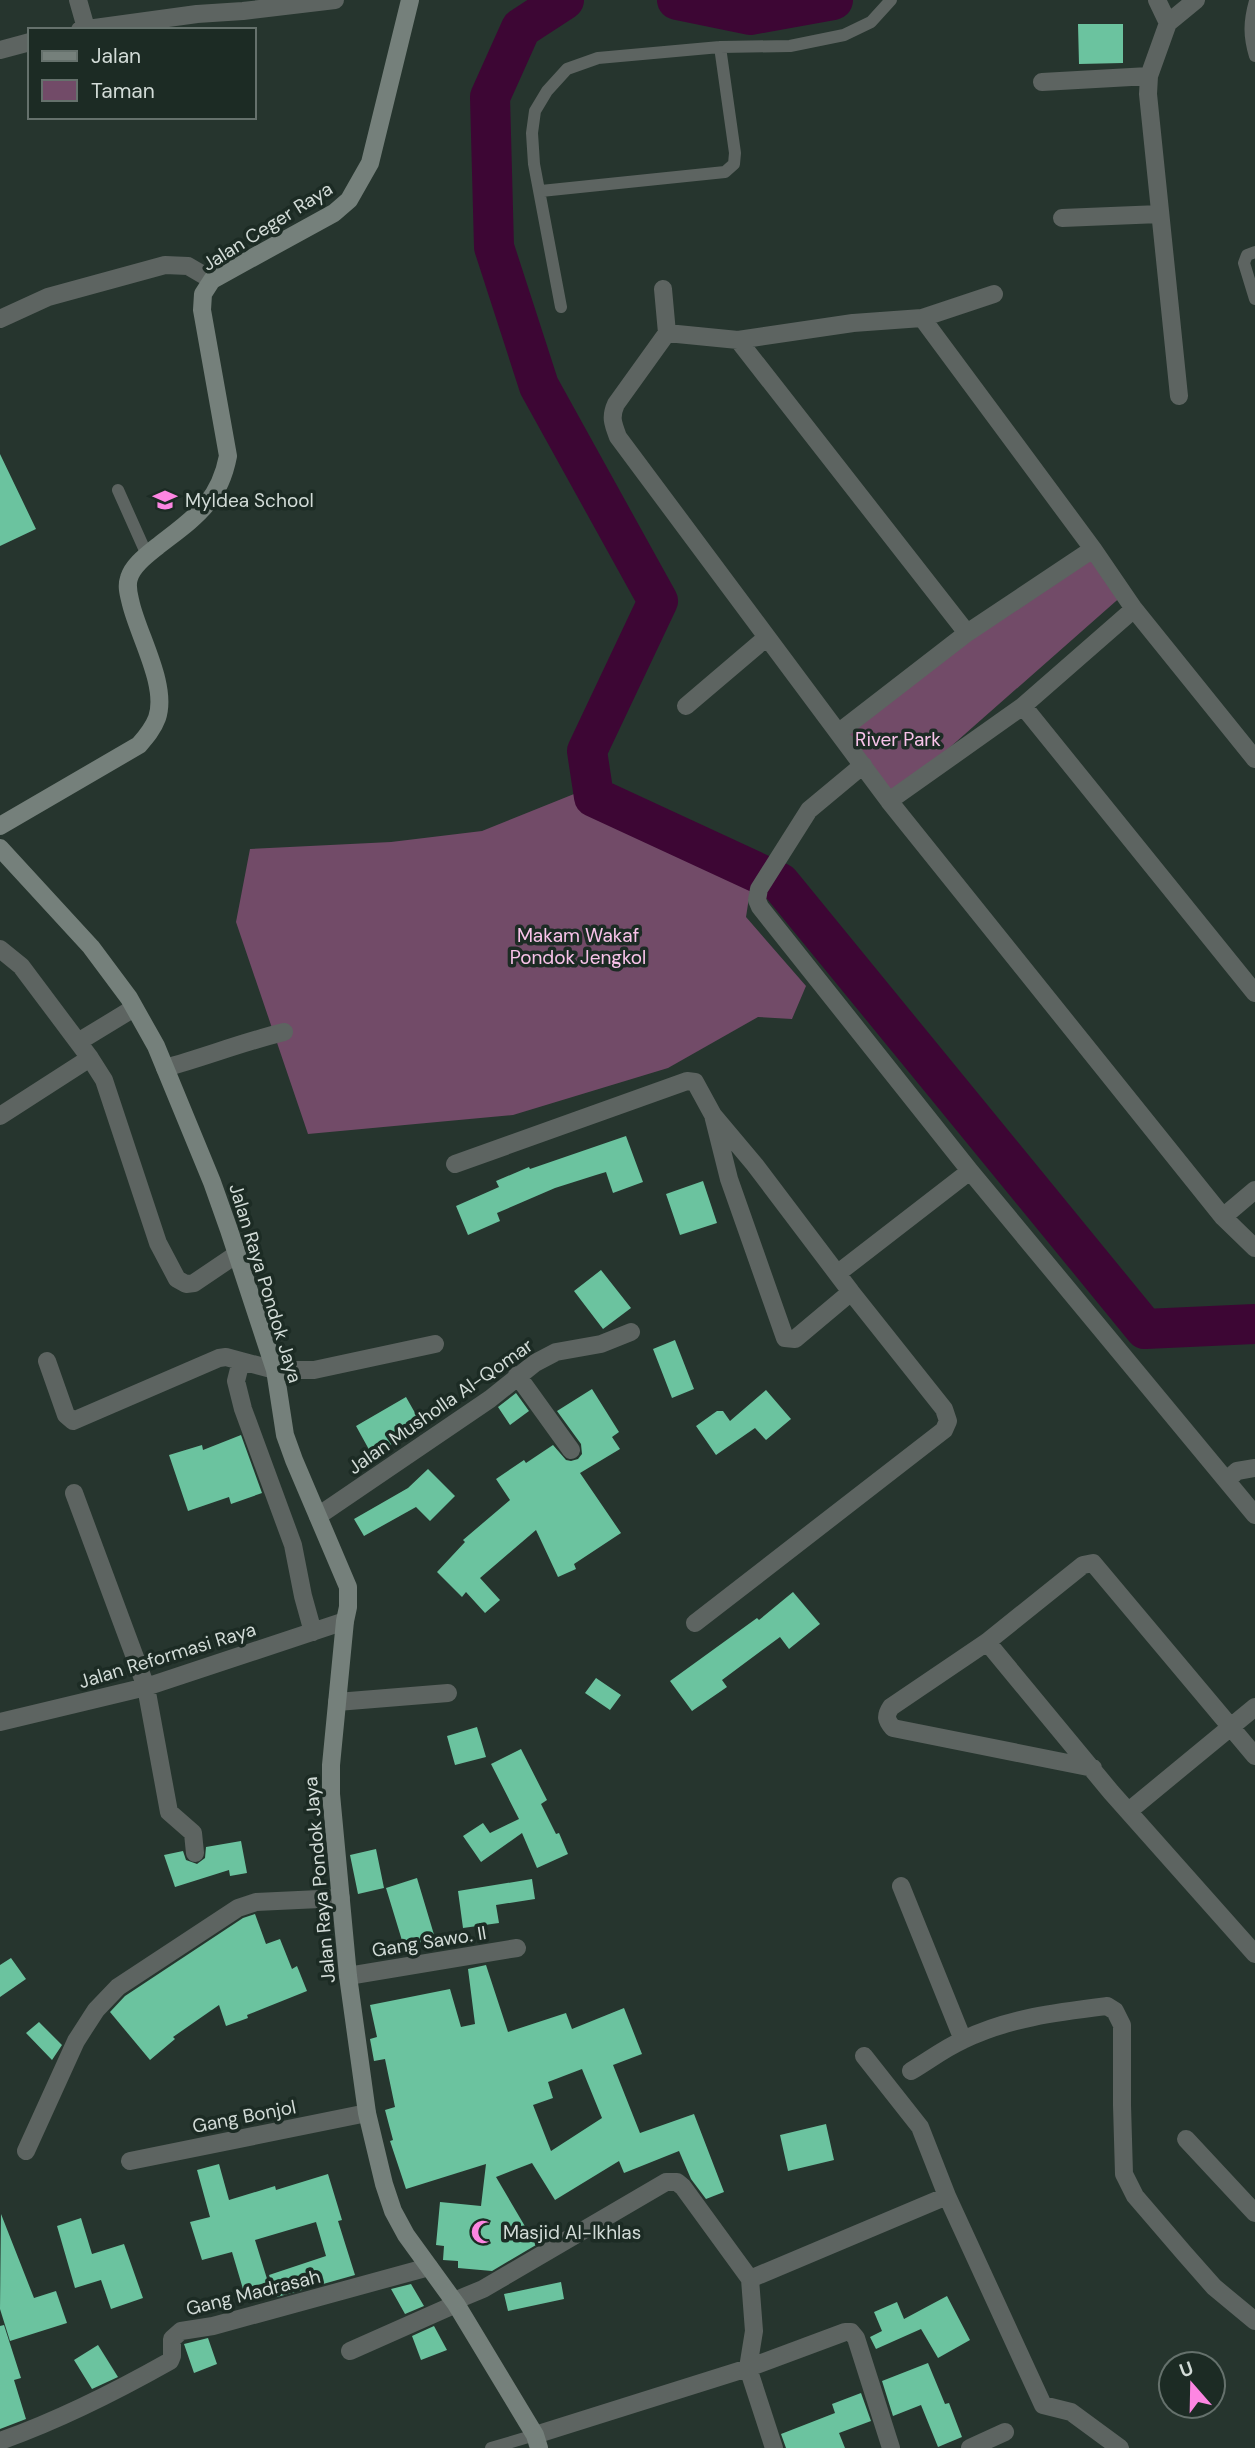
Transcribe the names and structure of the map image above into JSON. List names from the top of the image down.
{
  "streets": {
    "main road": ["Jalan Ceger Raya", "Jalan Raya Pondok Jaya"],
    "street": [
      "Jalan Musholla Al-Qomar",
      "Jalan Reformasi Raya",
      "Gang Sawo. II",
      "Gang Bonjol",
      "Gang Madrasah"
    ]
  },
  "crossings": [
    ["Jalan Raya Pondok Jaya", "Jalan Musholla Al-Qomar"],
    ["Jalan Raya Pondok Jaya", "Jalan Reformasi Raya"],
    ["Jalan Raya Pondok Jaya", "Gang Sawo. II"],
    ["Jalan Raya Pondok Jaya", "Gang Bonjol"],
    ["Jalan Raya Pondok Jaya", "Gang Madrasah"]
  ],
  "parks": ["River Park", "Makam Wakaf Pondok Jengkol"],
  "places": {
    "school or university": ["MyIdea School"],
    "mosque": ["Masjid Al-Ikhlas"]
  },
  "legend": ["Jalan", "Taman"],
  "north": "top"
}
